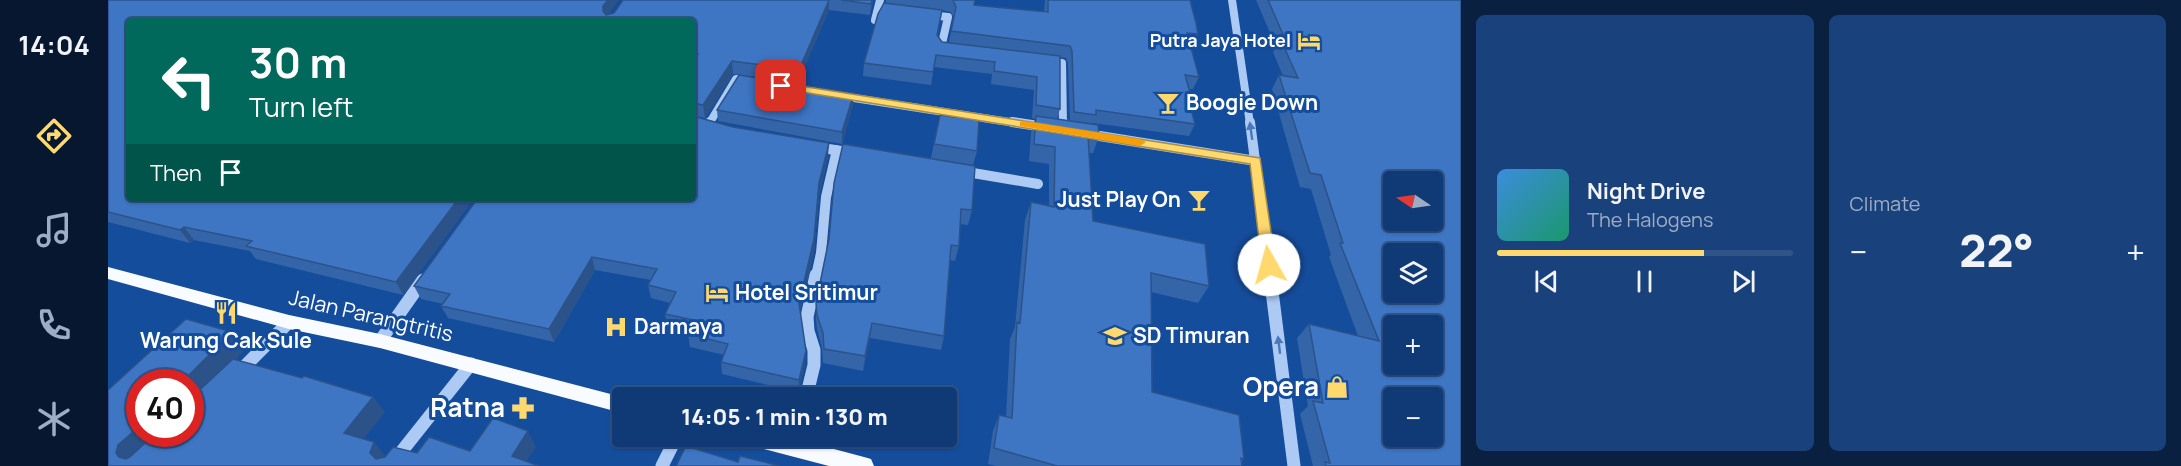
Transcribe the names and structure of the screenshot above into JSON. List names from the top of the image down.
{
  "streets": {
    "main road": ["Jalan Parangtritis"]
  },
  "places": {
    "hotel": ["Putra Jaya Hotel", "Hotel Sritimur"],
    "bar": ["Boogie Down", "Just Play On"],
    "restaurant": ["Warung Cak Sule"],
    "hospital": ["Darmaya"],
    "school or university": ["SD Timuran"],
    "shop": ["Opera"],
    "pharmacy": ["Ratna"]
  },
  "north": "left",
  "page": {
    "tabs": "14:04",
    "tile": "Climate",
    "turn": ["30 m", "Turn left"],
    "then": "Then",
    "song": ["Night Drive", "The Halogens"],
    "map_buttons": ["+", "−"],
    "heat": ["−", "22°", "+"],
    "limit": "40",
    "trip": "14:05 · 1 min · 130 m"
  }
}
